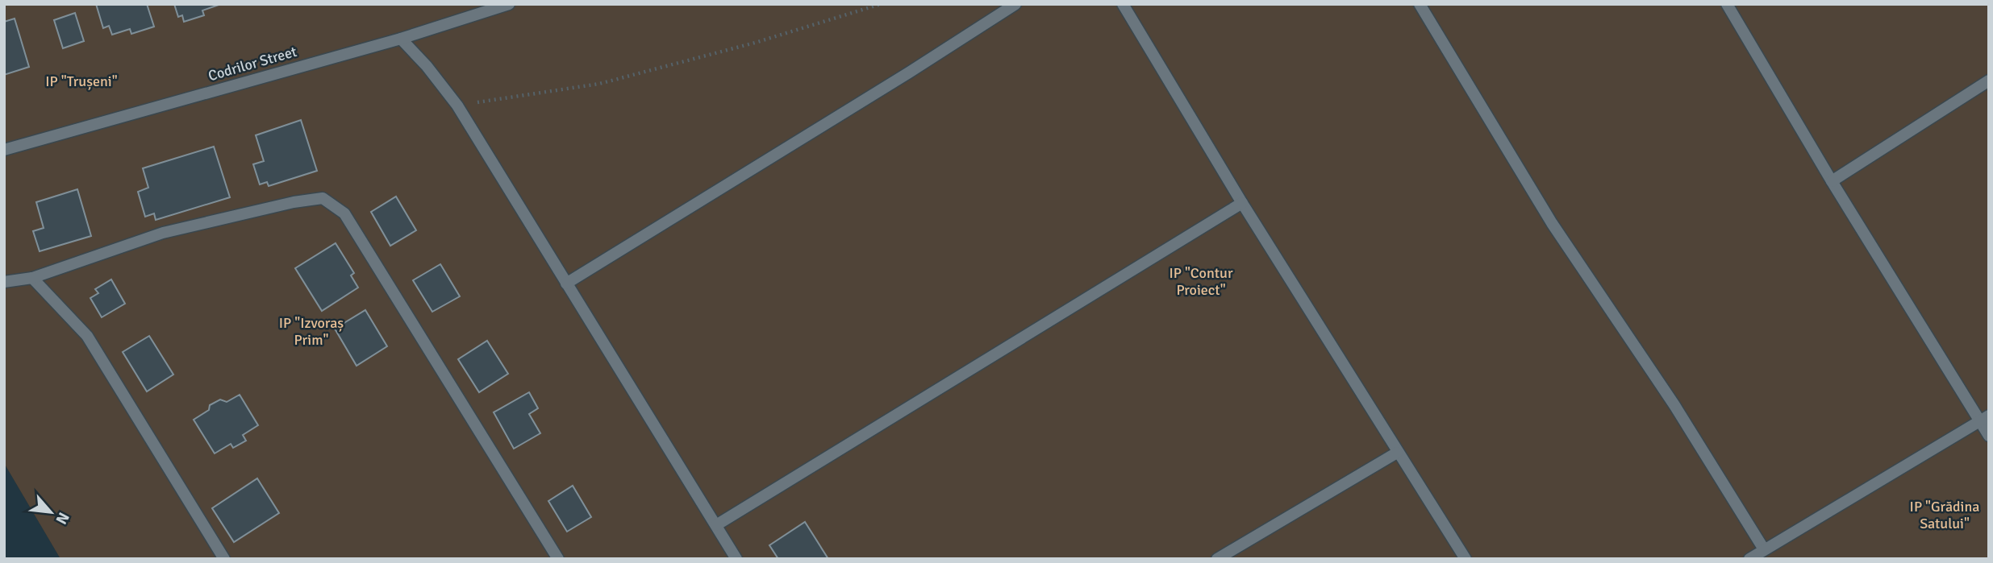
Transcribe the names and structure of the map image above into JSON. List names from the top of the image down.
{
  "streets": {
    "street": ["Codrilor Street"]
  },
  "parks": [
    "IP \"Trușeni\"",
    "IP \"Contur Proiect\"",
    "IP \"Izvoraș Prim\"",
    "IP \"Grădina Satului\""
  ],
  "north": "bottom right"
}
